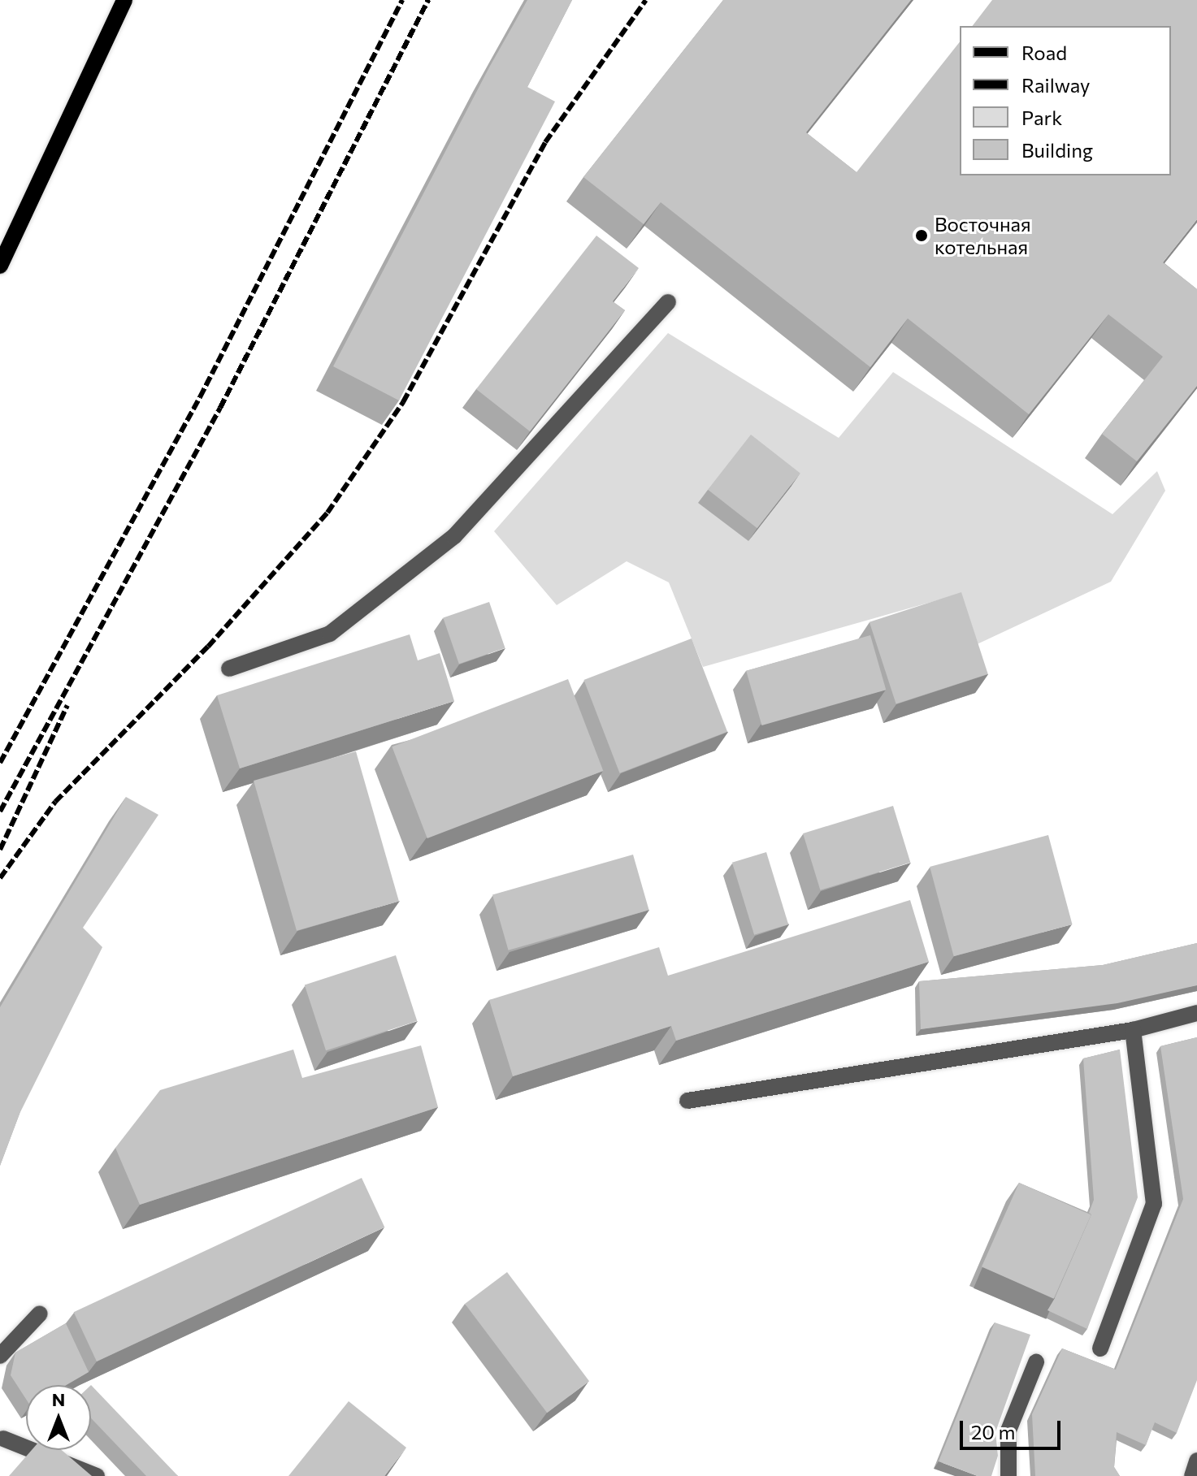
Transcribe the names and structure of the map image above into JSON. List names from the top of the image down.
{
  "places": ["Восточная котельная"],
  "legend": [
    "Road",
    "Railway",
    "Park",
    "Building"
  ],
  "scale_bar": "20 m",
  "north": "top"
}
